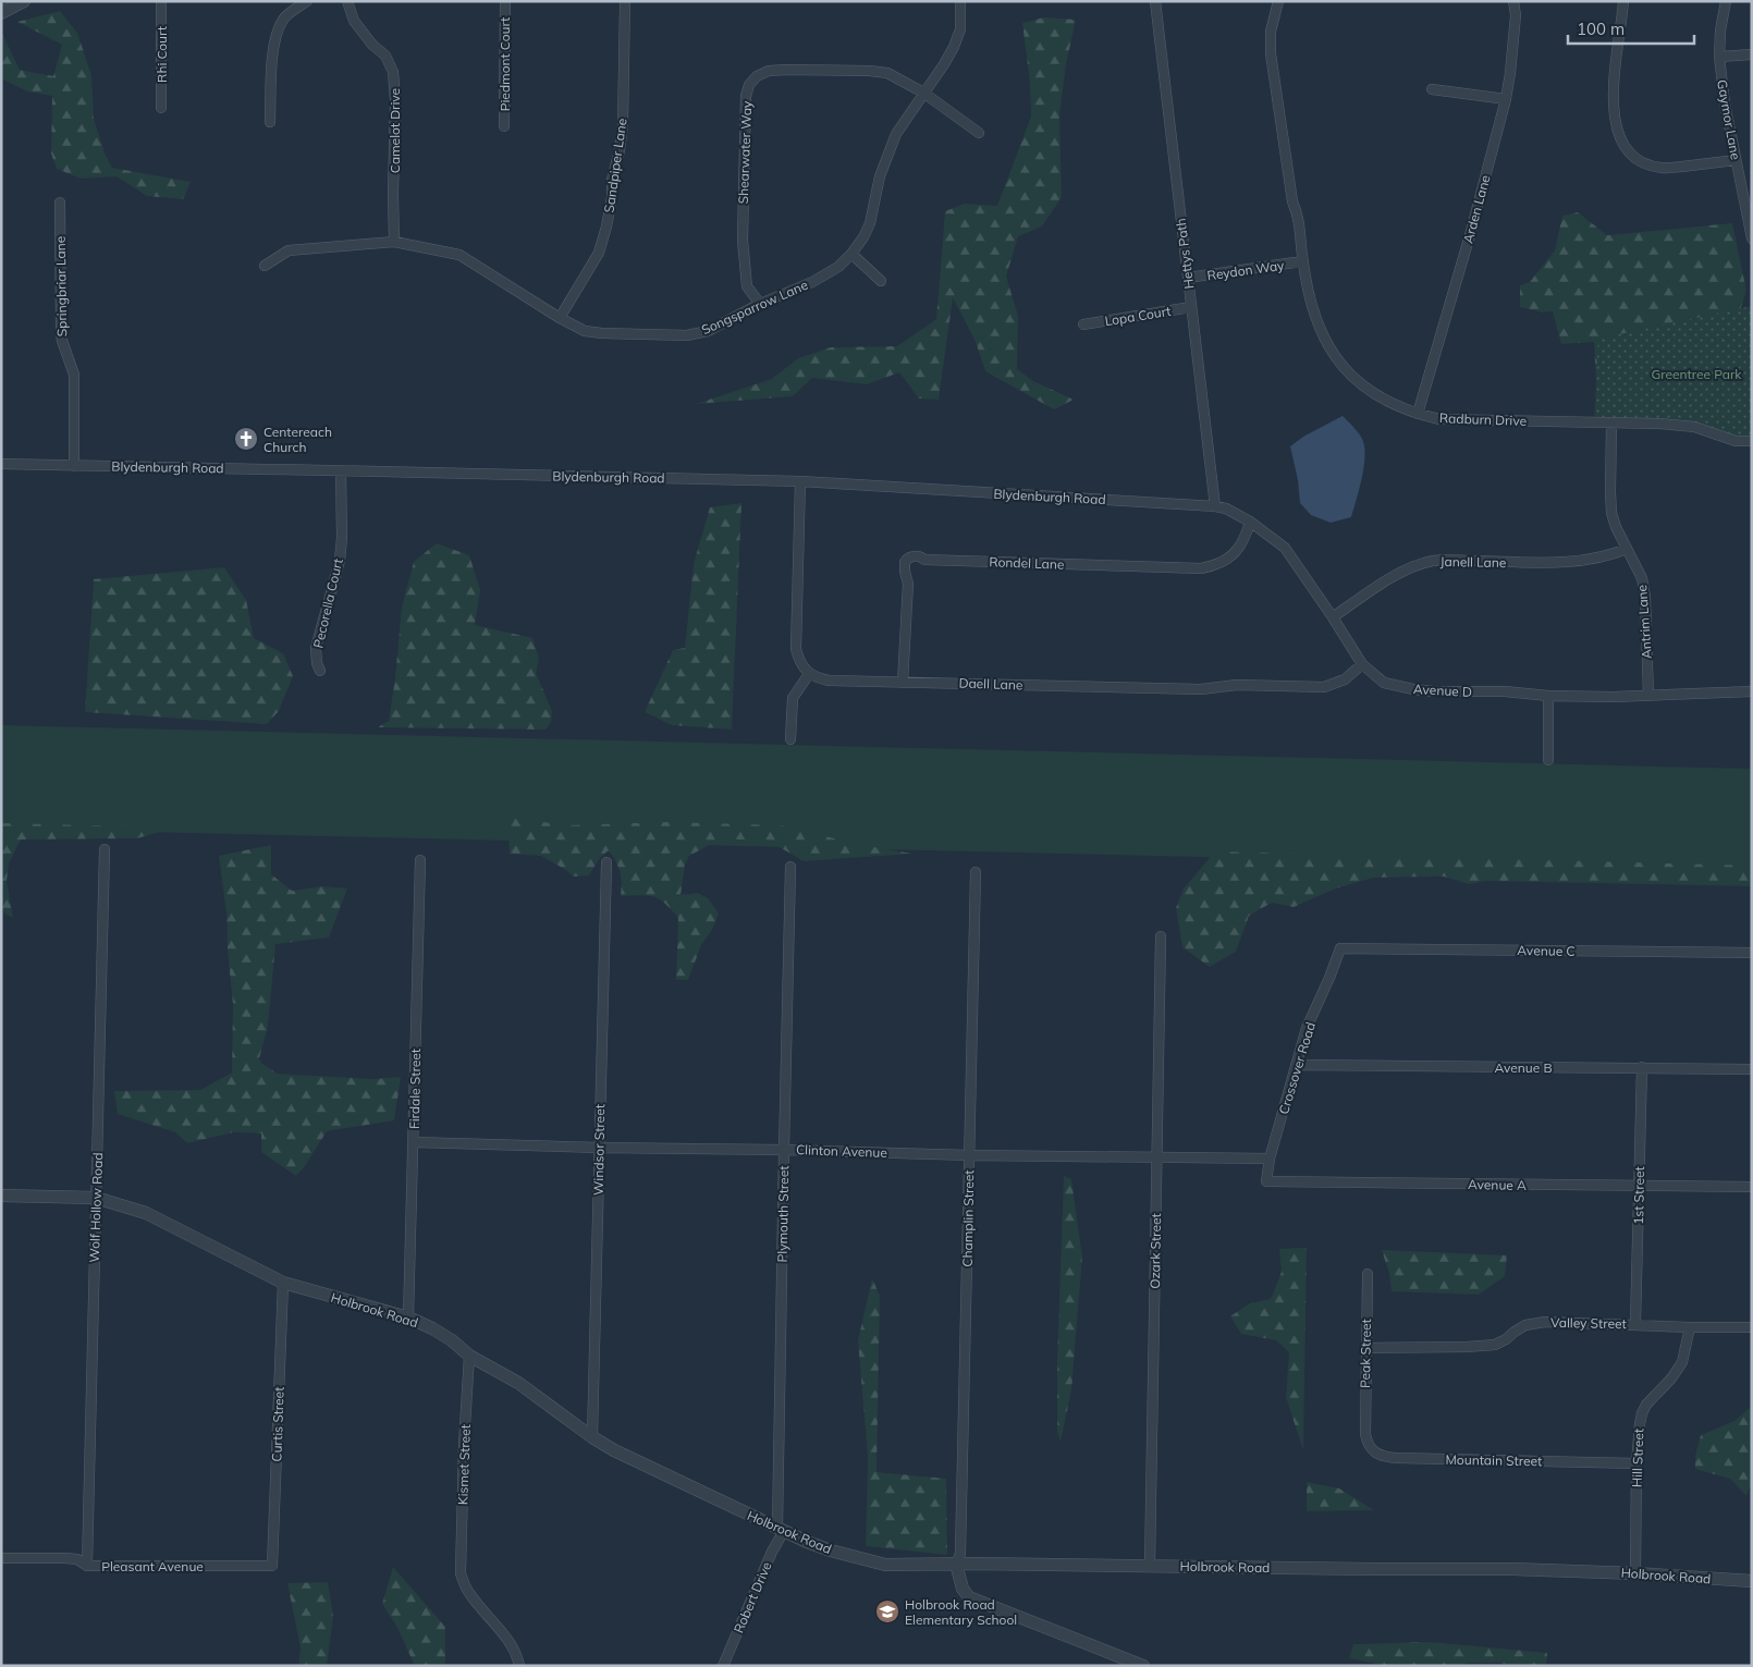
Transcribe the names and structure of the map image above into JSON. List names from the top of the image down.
{
  "streets": {
    "street": [
      "Rhi Court",
      "Piedmont Court",
      "Gaymor Lane",
      "Camelot Drive",
      "Shearwater Way",
      "Sandpiper Lane",
      "Arden Lane",
      "Hettys Path",
      "Reydon Way",
      "Springbriar Lane",
      "Songsparrow Lane",
      "Lopa Court",
      "Radburn Drive",
      "Blydenburgh Road",
      "Janell Lane",
      "Rondel Lane",
      "Pecorella Court",
      "Antrim Lane",
      "Daell Lane",
      "Avenue D",
      "Avenue C",
      "Avenue B",
      "Crossover Road",
      "Firdale Street",
      "Windsor Street",
      "Clinton Avenue",
      "Avenue A",
      "1st Street",
      "Wolf Hollow Road",
      "Plymouth Street",
      "Champlin Street",
      "Ozark Street",
      "Holbrook Road",
      "Valley Street",
      "Peak Street",
      "Curtis Street",
      "Hill Street",
      "Mountain Street",
      "Kismet Street",
      "Pleasant Avenue",
      "Robert Drive"
    ]
  },
  "crossings": [
    ["Camelot Drive", "Songsparrow Lane"],
    ["Shearwater Way", "Songsparrow Lane"],
    ["Sandpiper Lane", "Songsparrow Lane"],
    ["Arden Lane", "Radburn Drive"],
    ["Hettys Path", "Reydon Way"],
    ["Hettys Path", "Lopa Court"],
    ["Hettys Path", "Blydenburgh Road"],
    ["Hettys Path", "Avenue D"],
    ["Reydon Way", "Radburn Drive"],
    ["Springbriar Lane", "Blydenburgh Road"],
    ["Radburn Drive", "Antrim Lane"],
    ["Blydenburgh Road", "Pecorella Court"],
    ["Blydenburgh Road", "Avenue D"],
    ["Janell Lane", "Antrim Lane"],
    ["Janell Lane", "Avenue D"],
    ["Rondel Lane", "Daell Lane"],
    ["Rondel Lane", "Avenue D"],
    ["Antrim Lane", "Avenue D"],
    ["Daell Lane", "Avenue D"],
    ["Avenue C", "Crossover Road"],
    ["Avenue B", "Crossover Road"],
    ["Avenue B", "1st Street"],
    ["Crossover Road", "Clinton Avenue"],
    ["Crossover Road", "Avenue A"],
    ["Firdale Street", "Clinton Avenue"],
    ["Firdale Street", "Holbrook Road"],
    ["Windsor Street", "Clinton Avenue"],
    ["Windsor Street", "Holbrook Road"],
    ["Clinton Avenue", "Avenue A"],
    ["Clinton Avenue", "Plymouth Street"],
    ["Clinton Avenue", "Champlin Street"],
    ["Clinton Avenue", "Ozark Street"],
    ["Avenue A", "1st Street"],
    ["1st Street", "Valley Street"],
    ["Wolf Hollow Road", "Holbrook Road"],
    ["Wolf Hollow Road", "Pleasant Avenue"],
    ["Plymouth Street", "Holbrook Road"],
    ["Plymouth Street", "Robert Drive"],
    ["Champlin Street", "Holbrook Road"],
    ["Ozark Street", "Holbrook Road"],
    ["Holbrook Road", "Curtis Street"],
    ["Holbrook Road", "Hill Street"],
    ["Holbrook Road", "Kismet Street"],
    ["Holbrook Road", "Robert Drive"],
    ["Valley Street", "Peak Street"],
    ["Valley Street", "Hill Street"],
    ["Peak Street", "Mountain Street"],
    ["Curtis Street", "Pleasant Avenue"],
    ["Hill Street", "Mountain Street"]
  ],
  "parks": ["Greentree Park"],
  "places": {
    "church": ["Centereach Church"],
    "school or university": ["Holbrook Road Elementary School"]
  },
  "scale_bar": "100 m"
}
